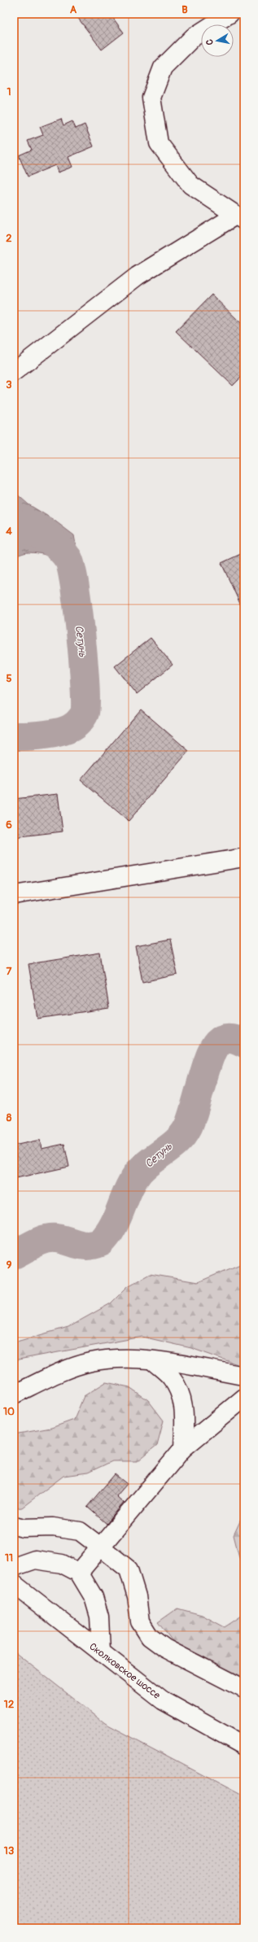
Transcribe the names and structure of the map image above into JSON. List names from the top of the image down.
{
  "streets": {
    "street": ["Сколковское шоссе"]
  },
  "water": ["Сетунь"],
  "north": "left",
  "grid": {
    "columns": ["A", "B"],
    "rows": [
      "1",
      "2",
      "3",
      "4",
      "5",
      "6",
      "7",
      "8",
      "9",
      "10",
      "11",
      "12",
      "13"
    ]
  }
}
